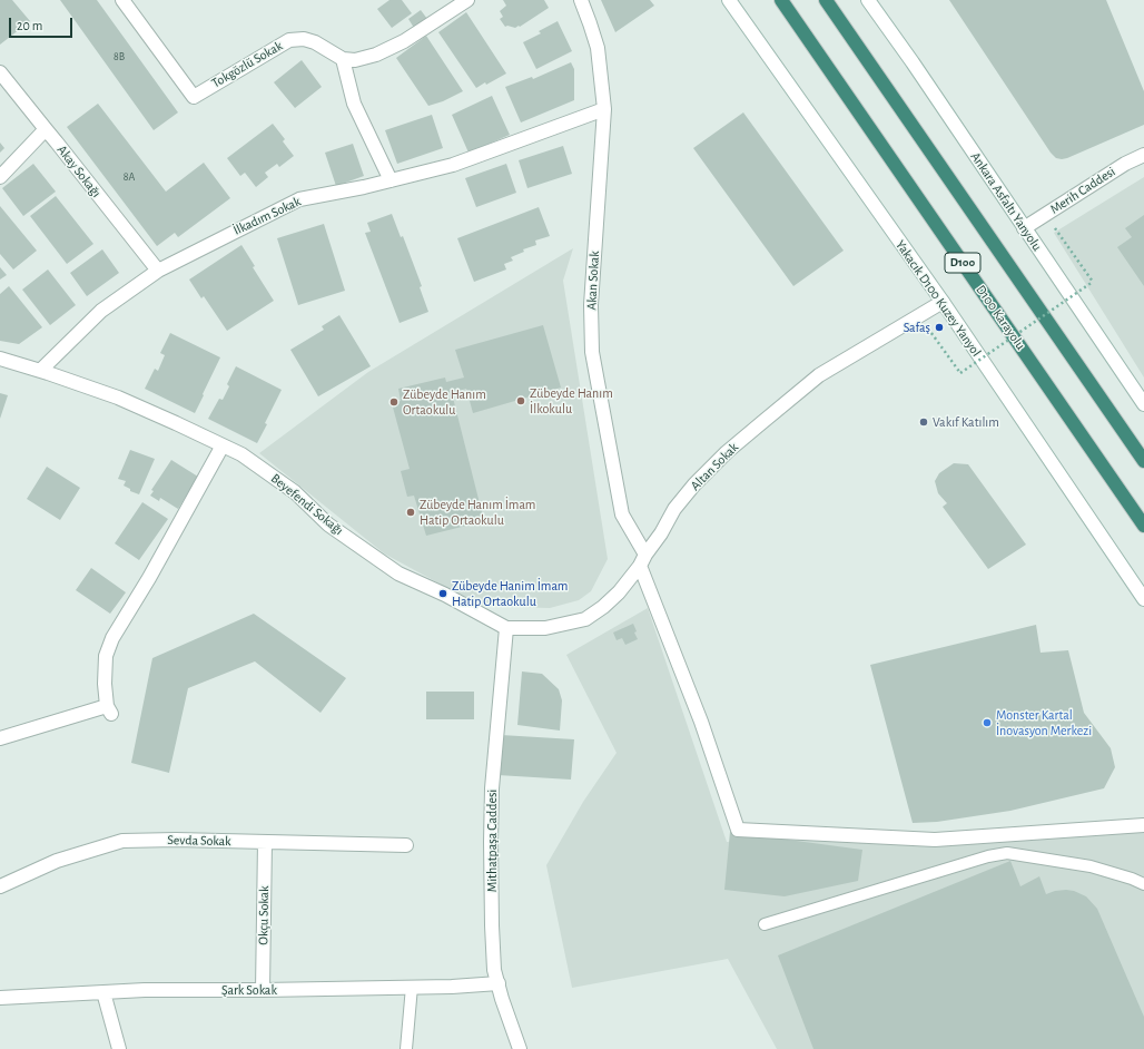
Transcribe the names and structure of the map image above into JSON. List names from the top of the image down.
{
  "streets": {
    "highway": ["D100", "D100 Karayolu"],
    "street": [
      "Tokgözlü Sokak",
      "Akay Sokağı",
      "Merih Caddesi",
      "Ankara Asfaltı Yanyolu",
      "İlkadım Sokak",
      "Akan Sokak",
      "Yakacık D100 Kuzey Yanyol",
      "Altan Sokak",
      "Beyefendi Sokağı",
      "Sevda Sokak",
      "Mithatpaşa Caddesi",
      "Okçu Sokak",
      "Şark Sokak"
    ]
  },
  "crossings": [
    ["Akay Sokağı", "İlkadım Sokak"],
    ["Merih Caddesi", "Ankara Asfaltı Yanyolu"],
    ["İlkadım Sokak", "Akan Sokak"],
    ["İlkadım Sokak", "Beyefendi Sokağı"],
    ["Akan Sokak", "Altan Sokak"],
    ["Yakacık D100 Kuzey Yanyol", "Altan Sokak"],
    ["Altan Sokak", "Beyefendi Sokağı"],
    ["Altan Sokak", "Mithatpaşa Caddesi"],
    ["Beyefendi Sokağı", "Mithatpaşa Caddesi"],
    ["Sevda Sokak", "Okçu Sokak"],
    ["Mithatpaşa Caddesi", "Şark Sokak"],
    ["Okçu Sokak", "Şark Sokak"]
  ],
  "places": [
    "Safaş",
    "Zübeyde Hanım İlkokulu",
    "Zübeyde Hanım Ortaokulu",
    "Vakıf Katılım",
    "Zübeyde Hanım İmam Hatip Ortaokulu",
    "Zübeyde Hanim İmam Hati̇p Ortaokulu",
    "Monster Kartal İnovasyon Merkezi"
  ],
  "house_numbers": ["8B", "8A"],
  "scale_bar": "20 m"
}
